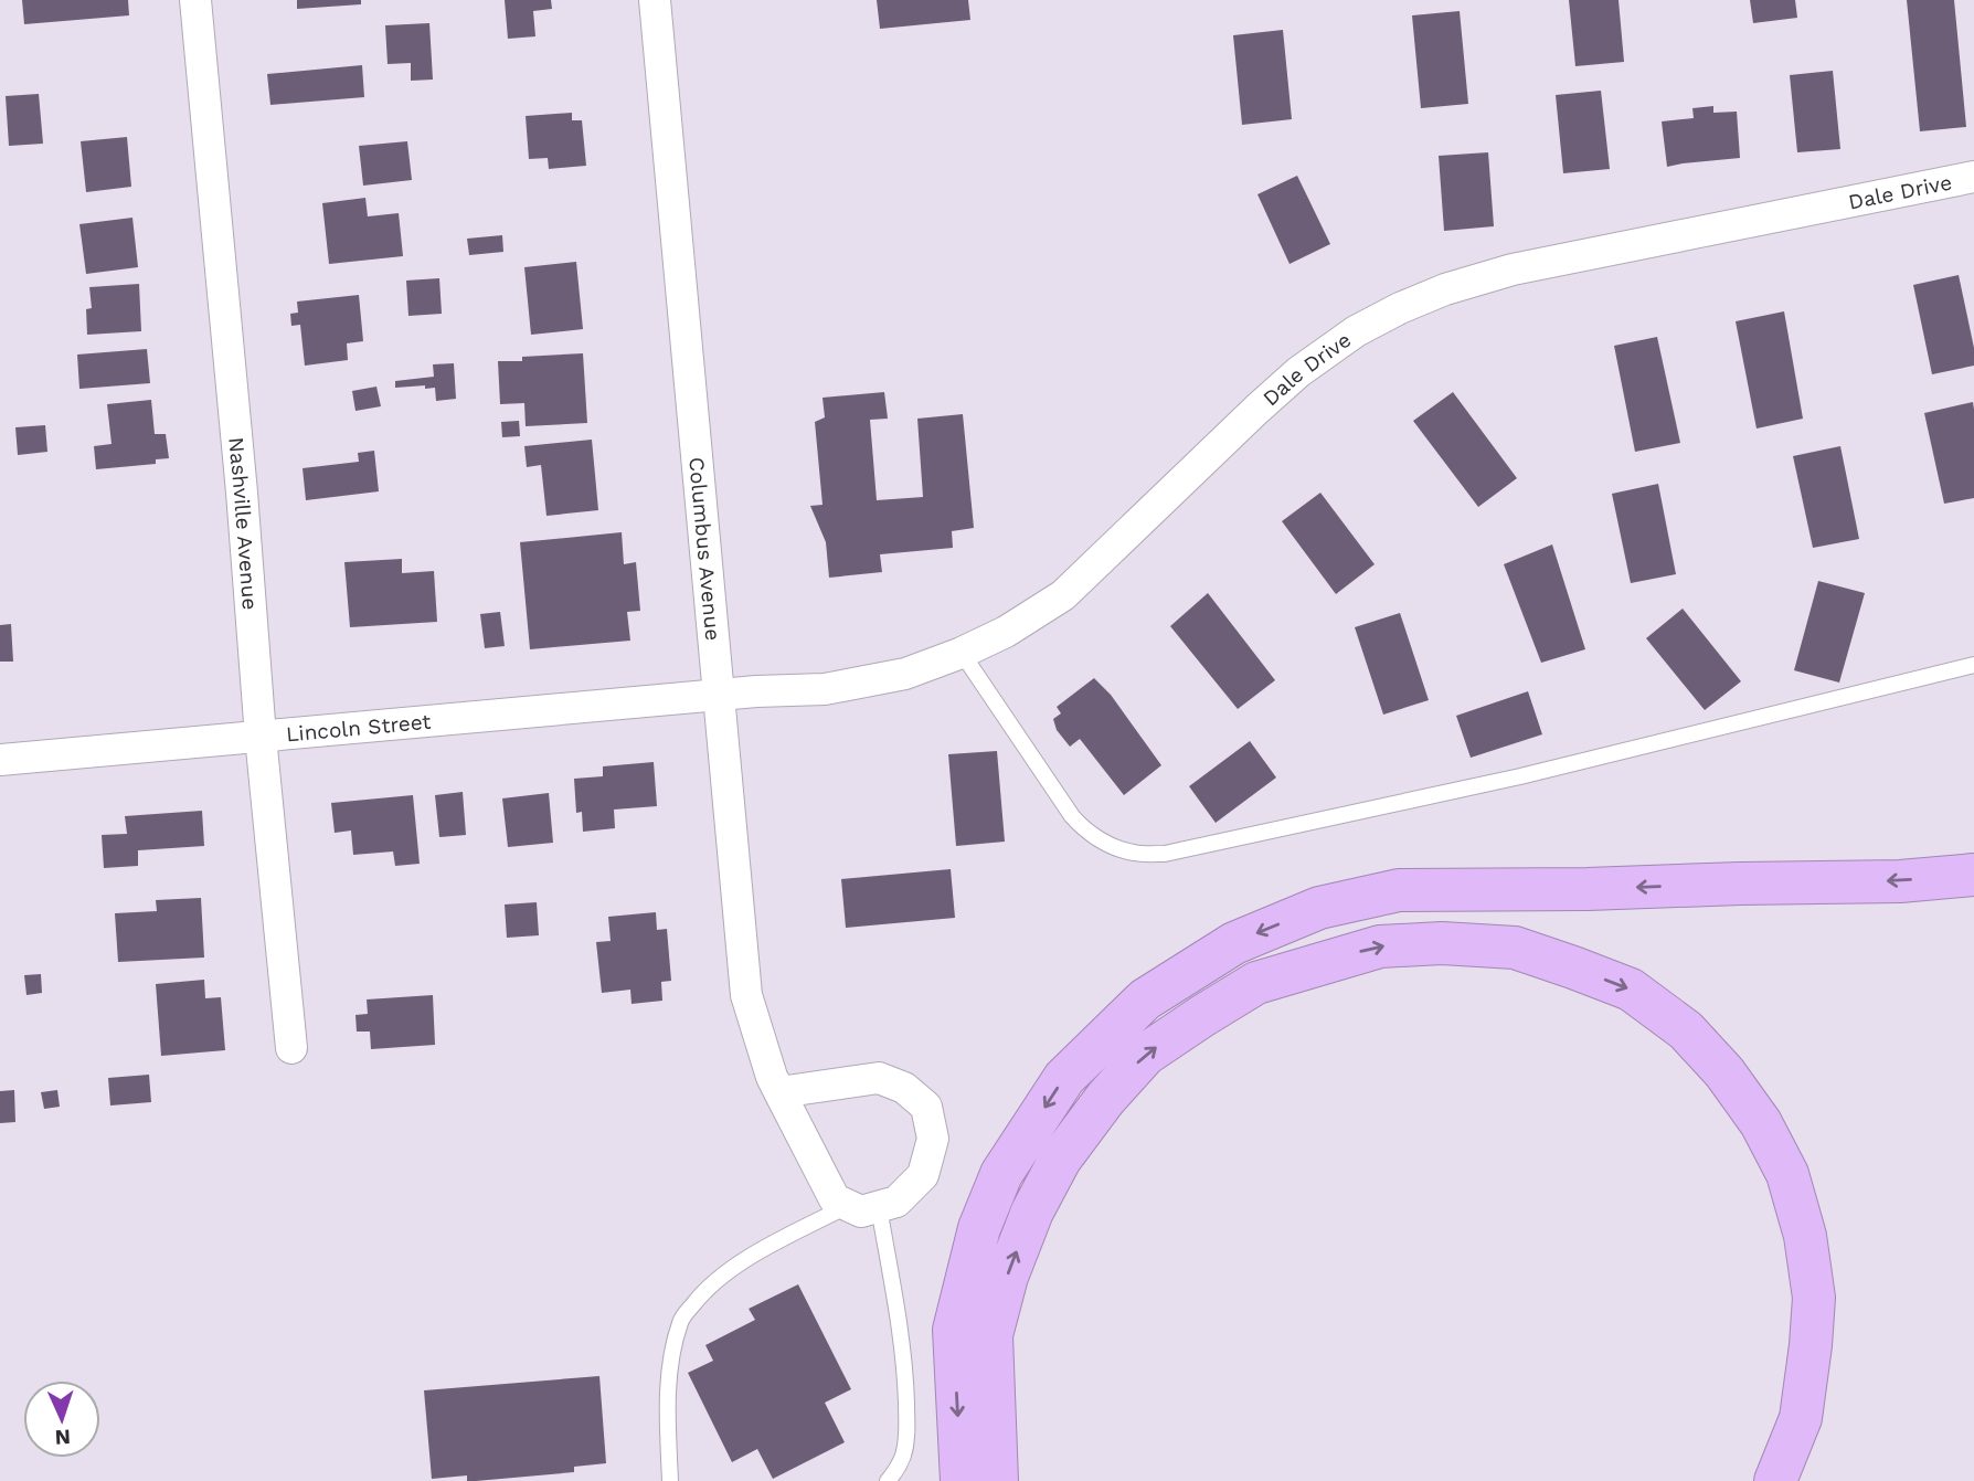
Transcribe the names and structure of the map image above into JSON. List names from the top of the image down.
{
  "streets": {
    "street": [
      "Dale Drive",
      "Nashville Avenue",
      "Columbus Avenue",
      "Lincoln Street"
    ]
  },
  "crossings": [
    ["Dale Drive", "Columbus Avenue"],
    ["Dale Drive", "Lincoln Street"],
    ["Nashville Avenue", "Lincoln Street"],
    ["Columbus Avenue", "Lincoln Street"]
  ],
  "north": "bottom"
}
